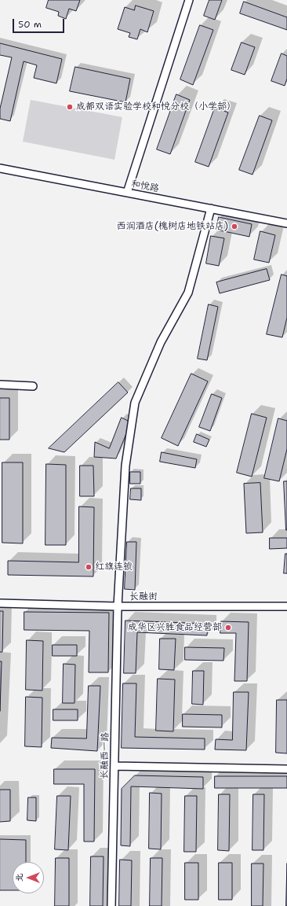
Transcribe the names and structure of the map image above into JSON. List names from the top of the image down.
{
  "streets": {
    "street": ["和悦路", "长融街", "长融西一路"]
  },
  "crossings": [
    ["和悦路", "长融西一路"],
    ["长融街", "长融西一路"]
  ],
  "places": [
    "成都双语实验学校和悦分校（小学部）",
    "西润酒店(槐树店地铁站店)",
    "红旗连锁",
    "成华区兴胜食品经营部"
  ],
  "scale_bar": "50 m",
  "north": "left"
}
